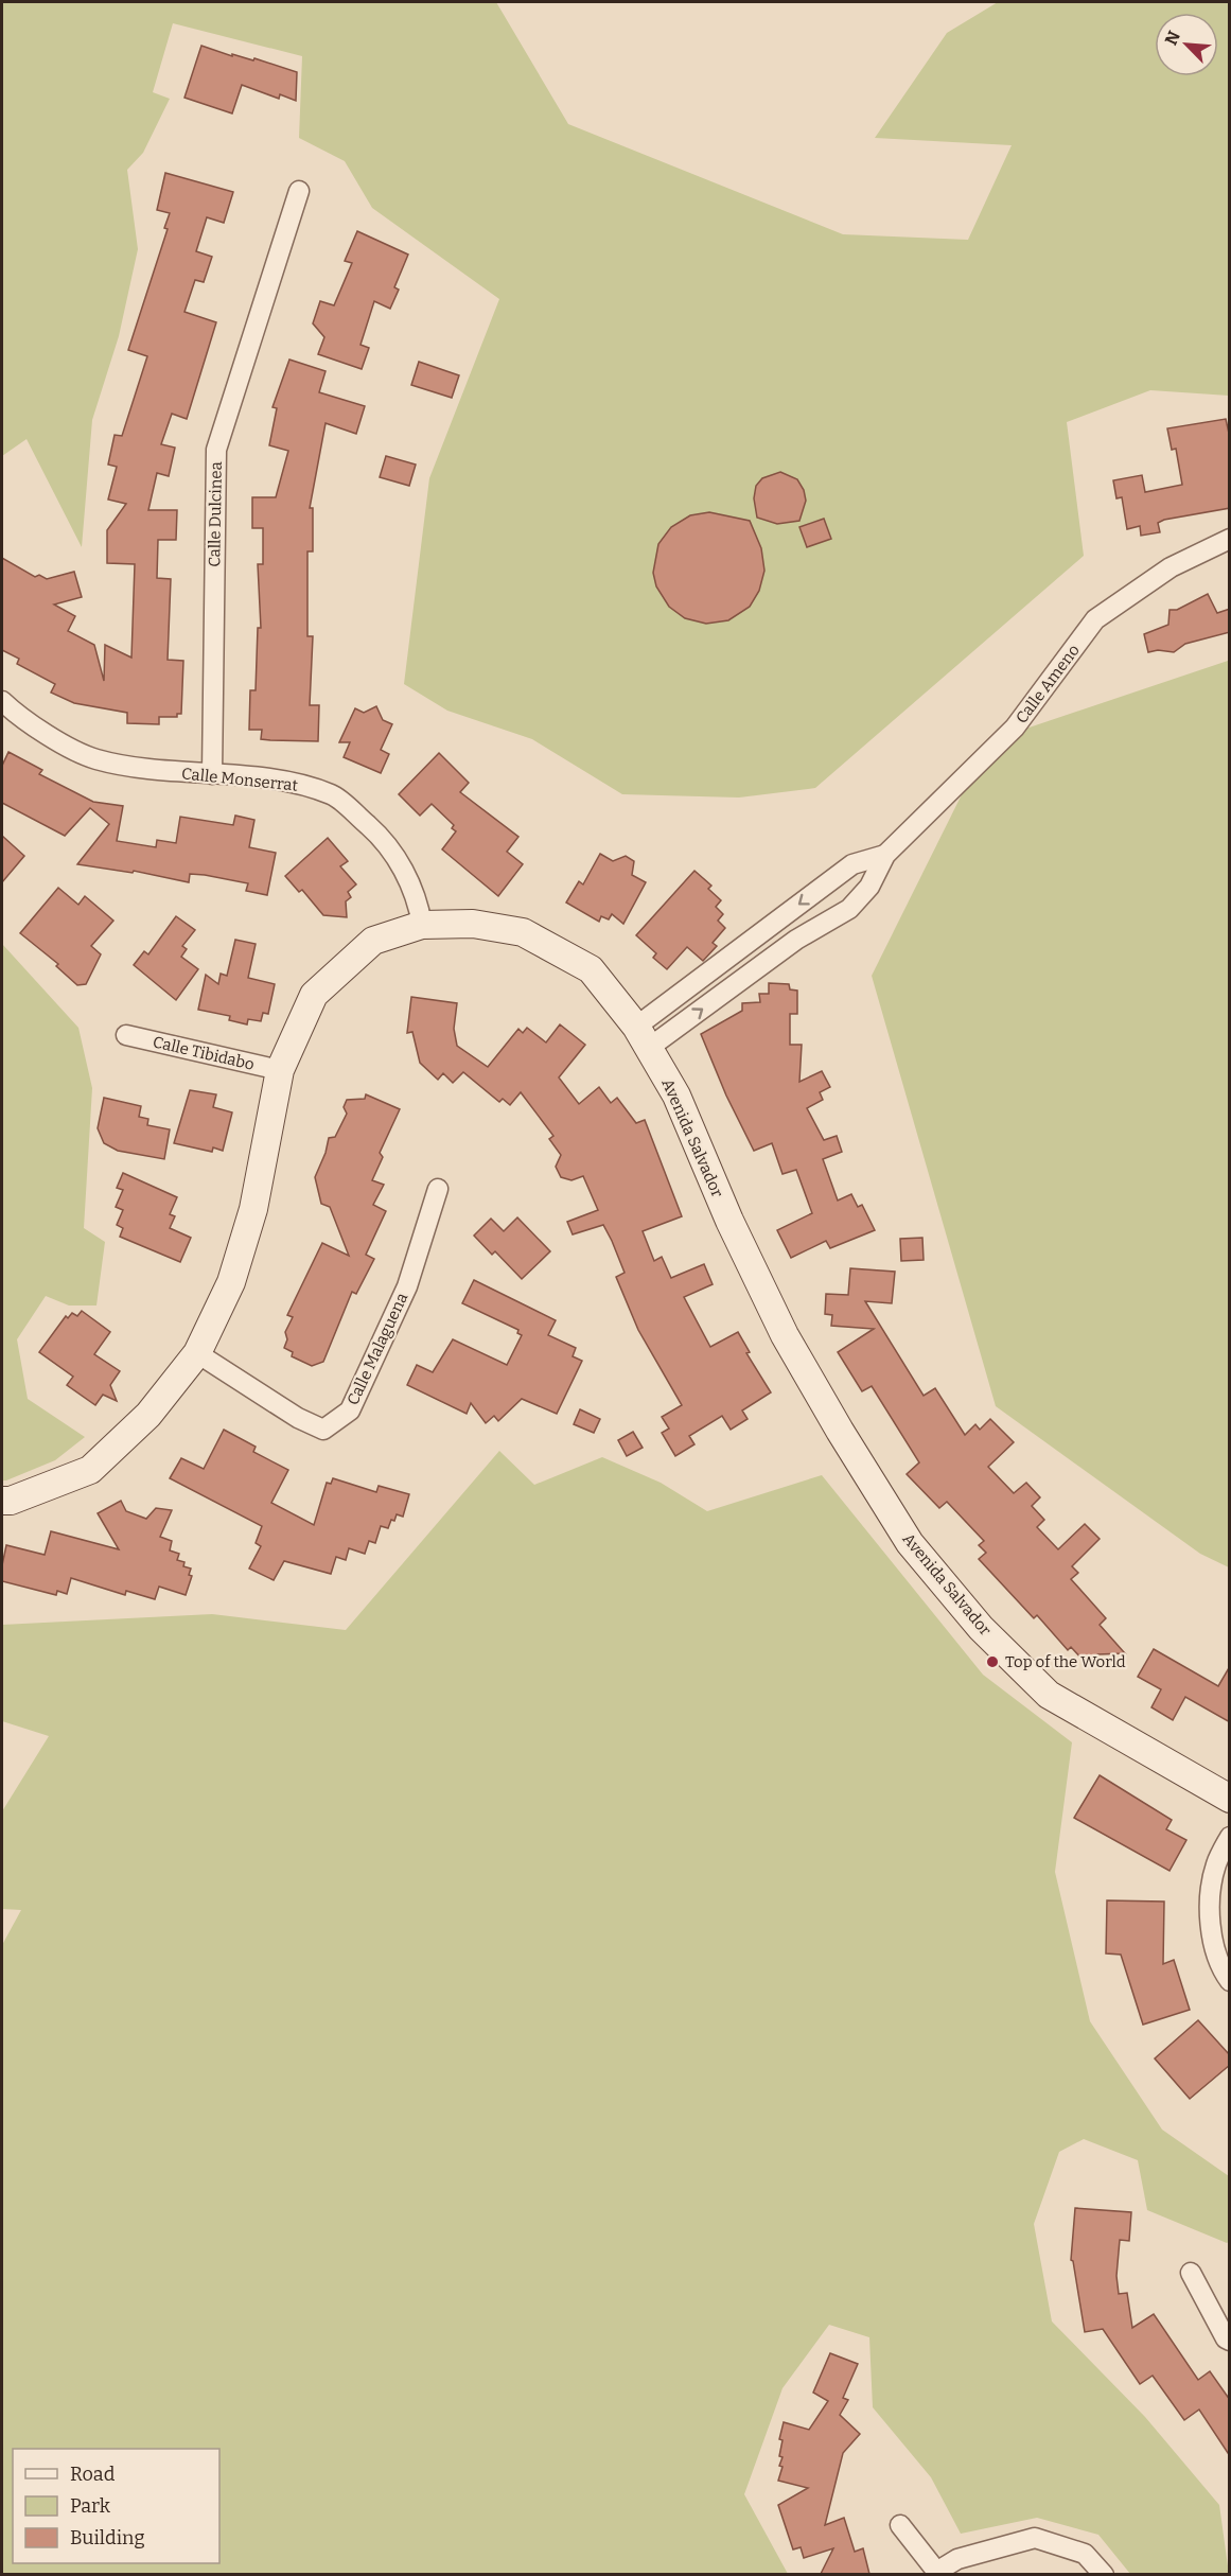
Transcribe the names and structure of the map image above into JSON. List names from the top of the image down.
{
  "streets": {
    "street": [
      "Calle Dulcinea",
      "Calle Ameno",
      "Calle Monserrat",
      "Calle Tibidabo",
      "Avenida Salvador",
      "Calle Malaguena"
    ]
  },
  "crossings": [
    ["Calle Dulcinea", "Calle Monserrat"],
    ["Calle Ameno", "Avenida Salvador"],
    ["Calle Monserrat", "Avenida Salvador"],
    ["Calle Tibidabo", "Avenida Salvador"],
    ["Avenida Salvador", "Calle Malaguena"]
  ],
  "places": ["Top of the World"],
  "legend": ["Road", "Park", "Building"],
  "north": "top left"
}
